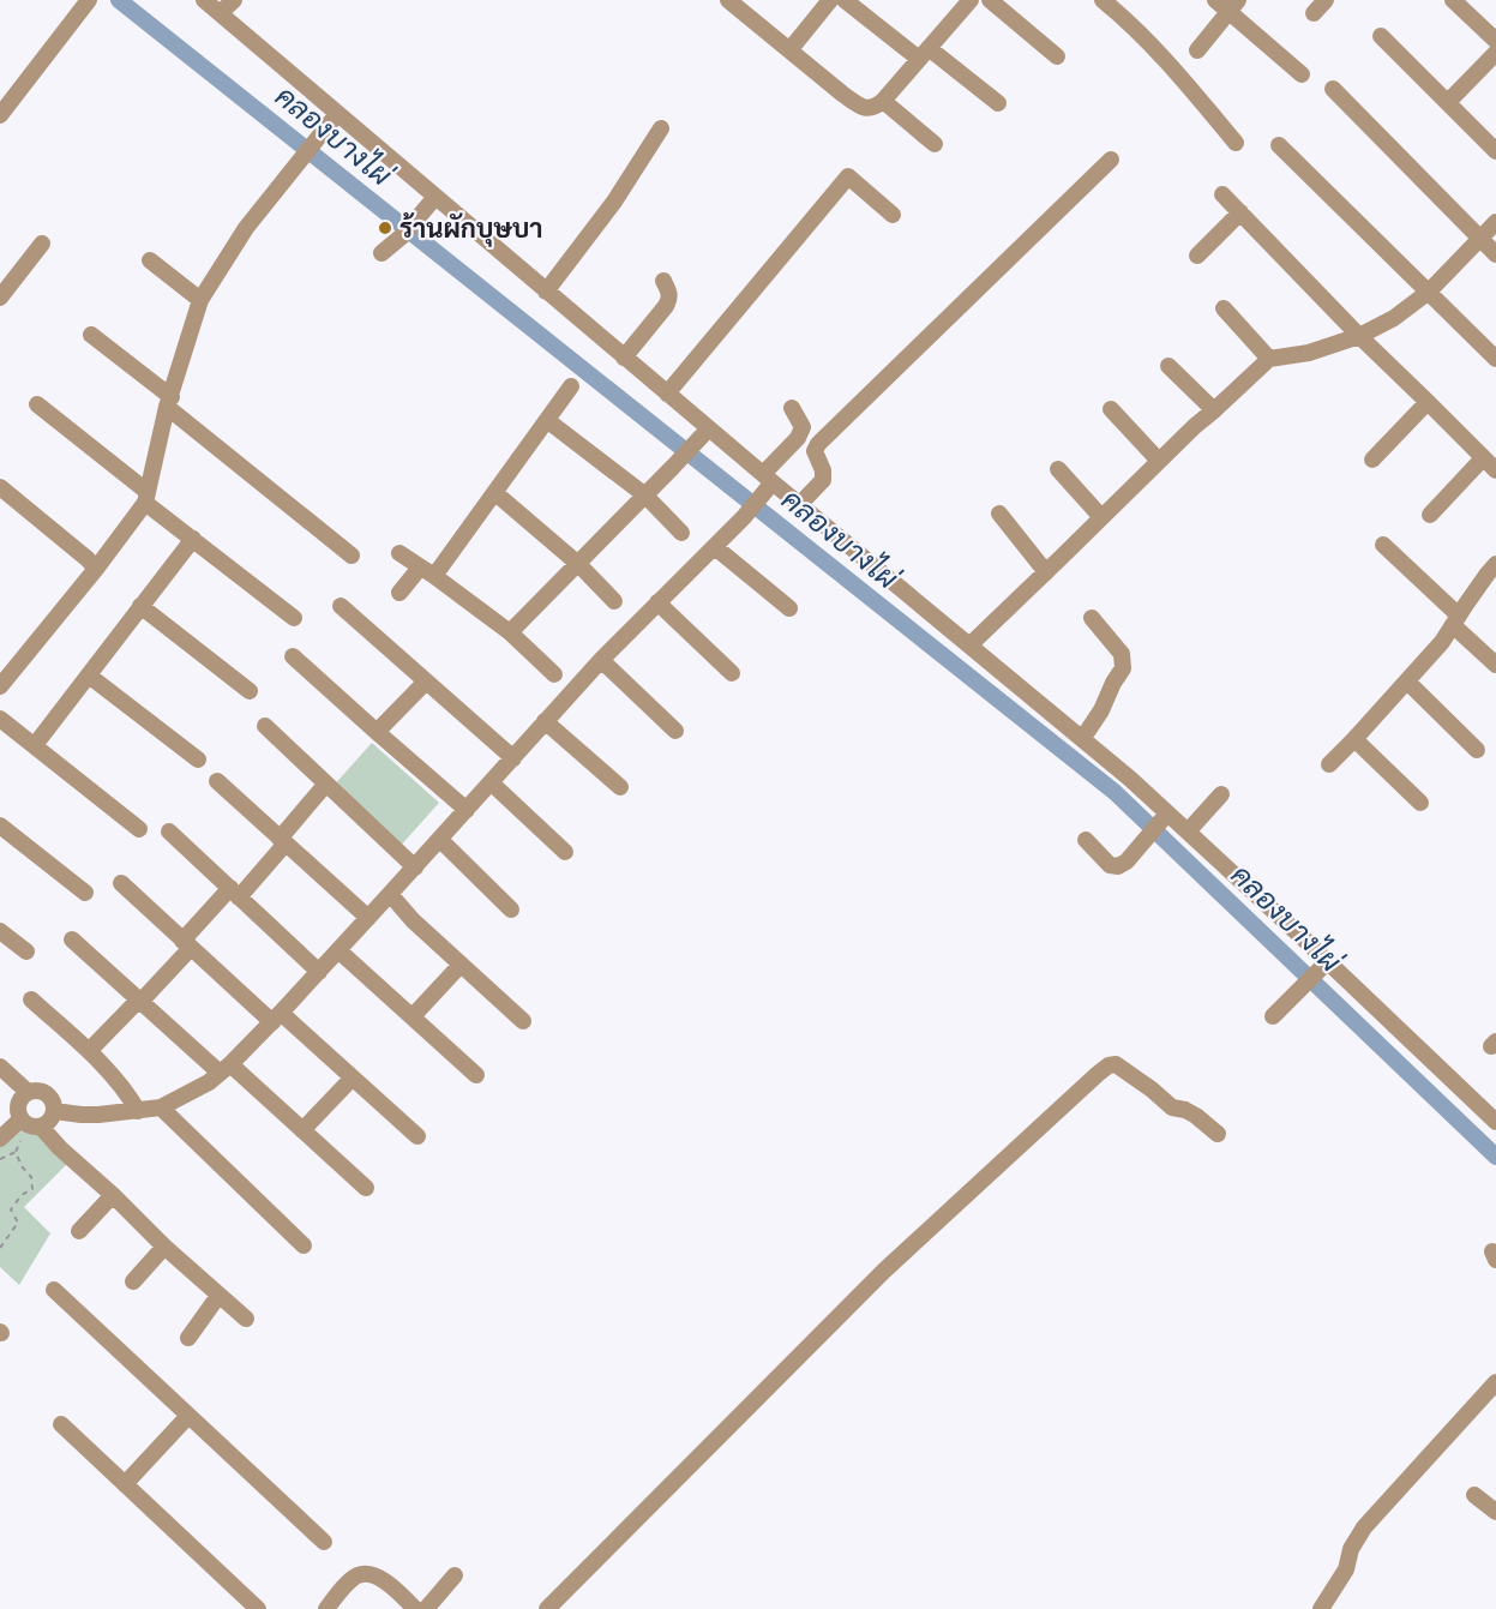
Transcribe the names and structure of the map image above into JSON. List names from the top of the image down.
{
  "water": ["คลองบางไผ่"],
  "places": ["ร้านผักบุษบา"]
}
